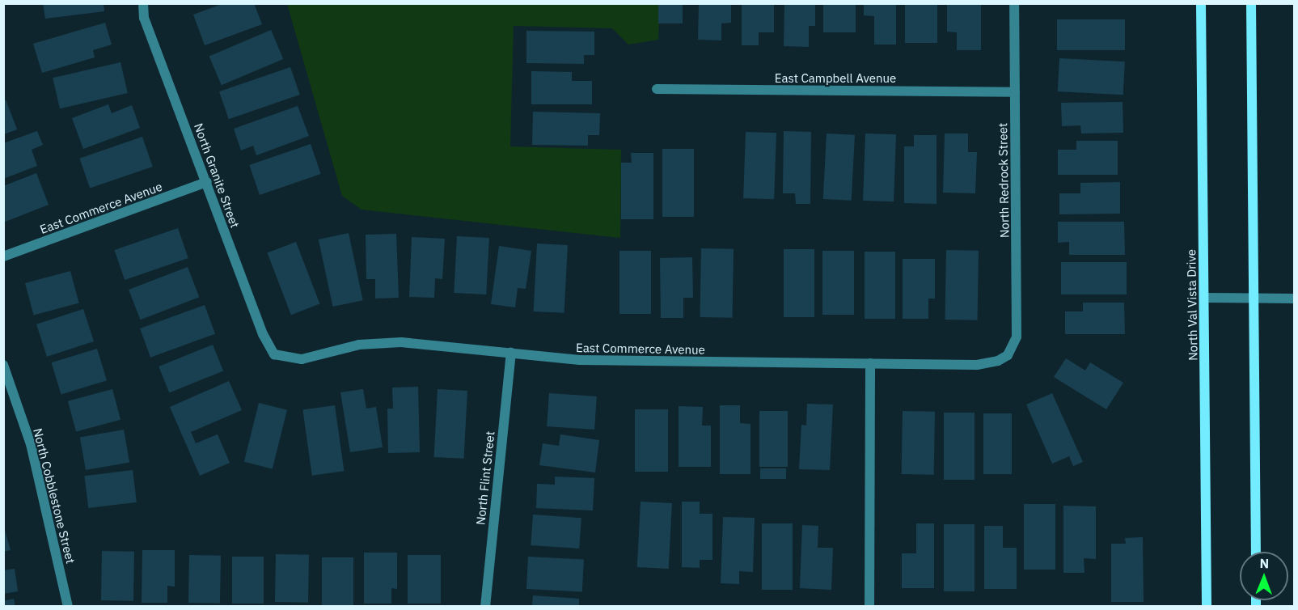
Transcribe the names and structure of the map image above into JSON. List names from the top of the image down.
{
  "streets": {
    "main road": ["North Val Vista Drive"],
    "street": [
      "East Campbell Avenue",
      "North Granite Street",
      "North Redrock Street",
      "East Commerce Avenue",
      "North Flint Street",
      "North Cobblestone Street"
    ]
  },
  "crossings": [
    ["East Campbell Avenue", "North Redrock Street"],
    ["North Granite Street", "East Commerce Avenue"],
    ["North Redrock Street", "East Commerce Avenue"],
    ["East Commerce Avenue", "North Flint Street"]
  ],
  "north": "top"
}
